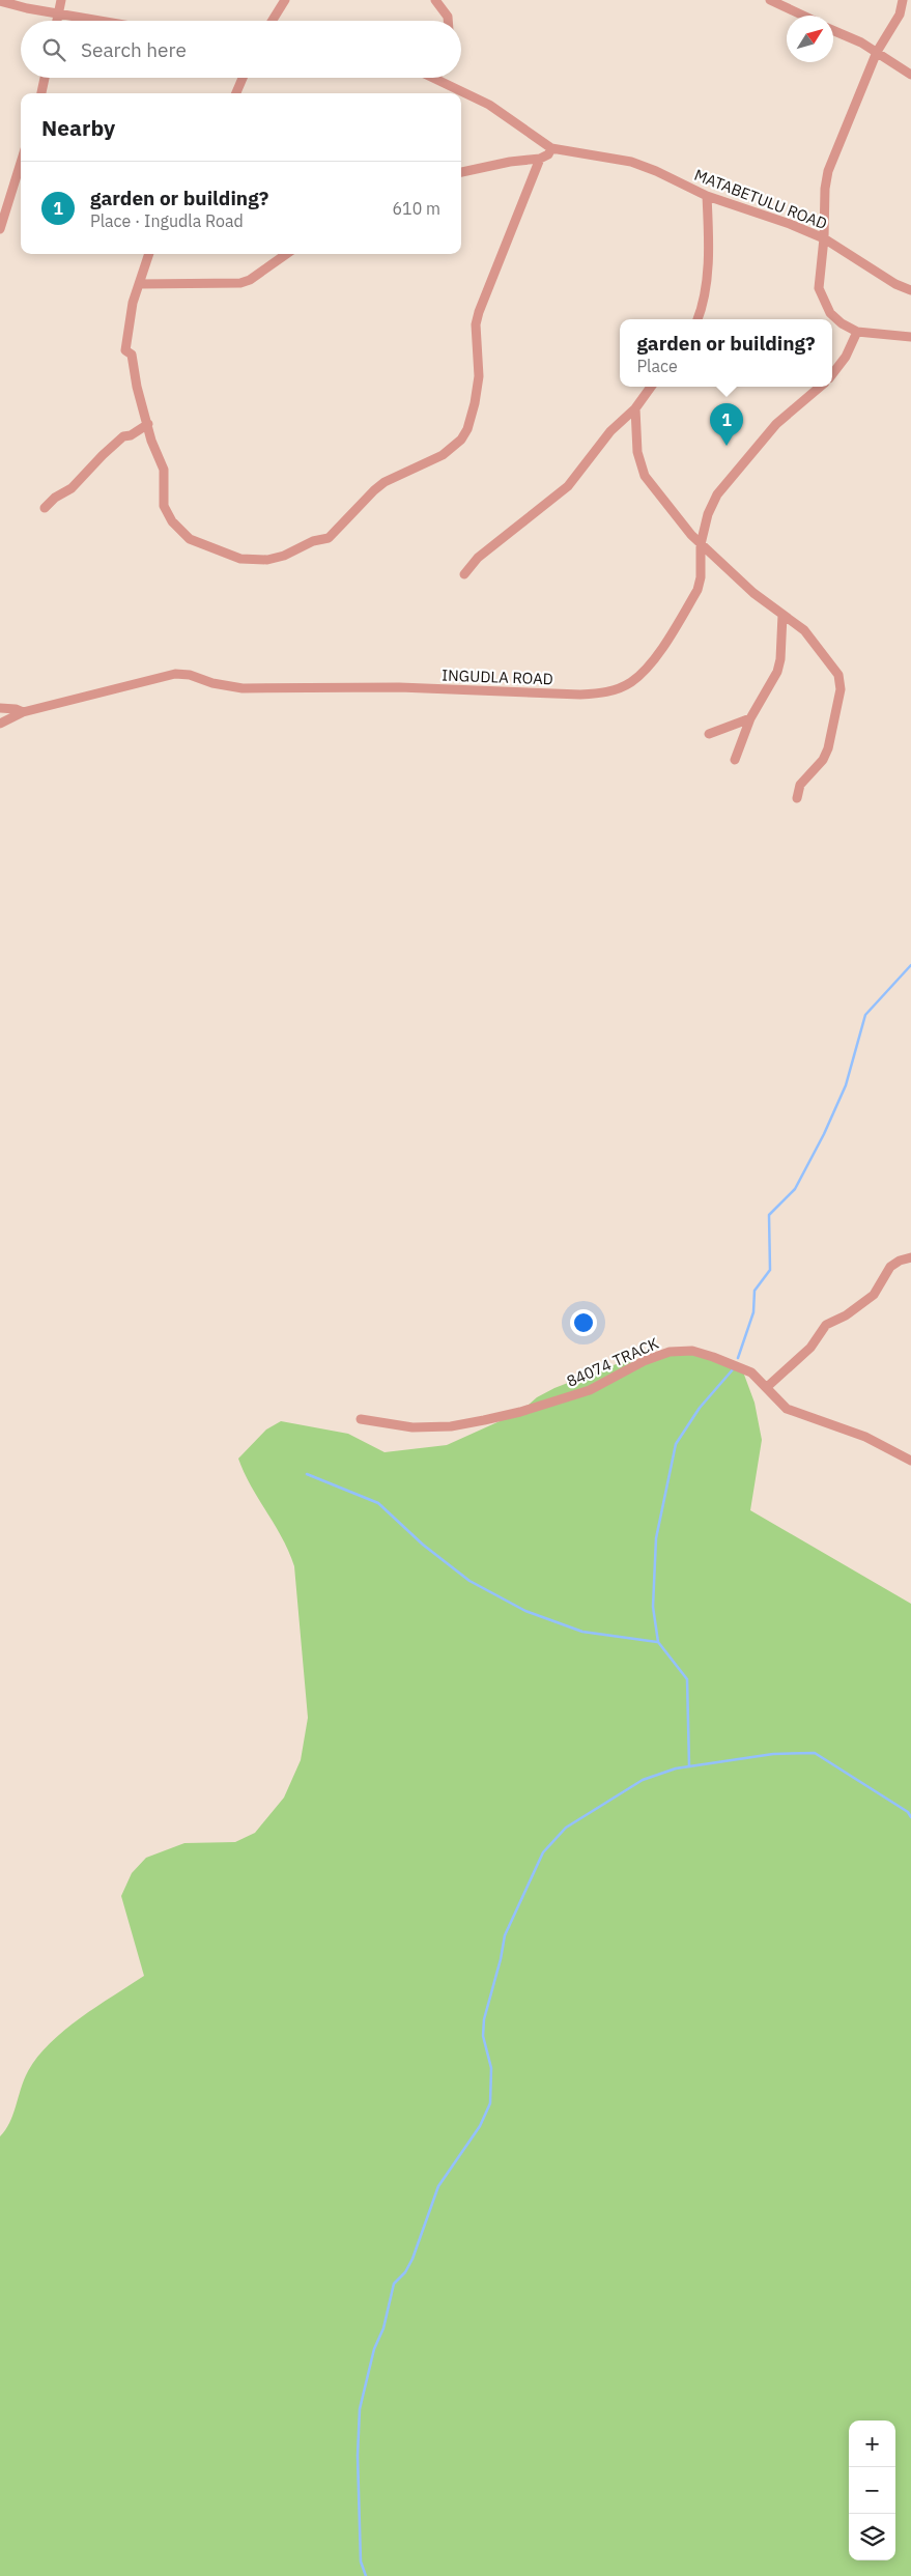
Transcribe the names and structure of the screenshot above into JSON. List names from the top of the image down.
{
  "streets": {
    "street": ["MATABETULU ROAD", "INGUDLA ROAD", "84074 TRACK"]
  },
  "north": "top right",
  "page": {
    "search": "Search here",
    "heading": "Nearby",
    "list": [
      {
        "mark": "1",
        "name": "garden or building?",
        "note": "Place · Ingudla Road",
        "value": "610 m"
      }
    ],
    "popup": ["garden or building?", "Place"],
    "pins": "1",
    "map_buttons": ["+", "−"]
  }
}
